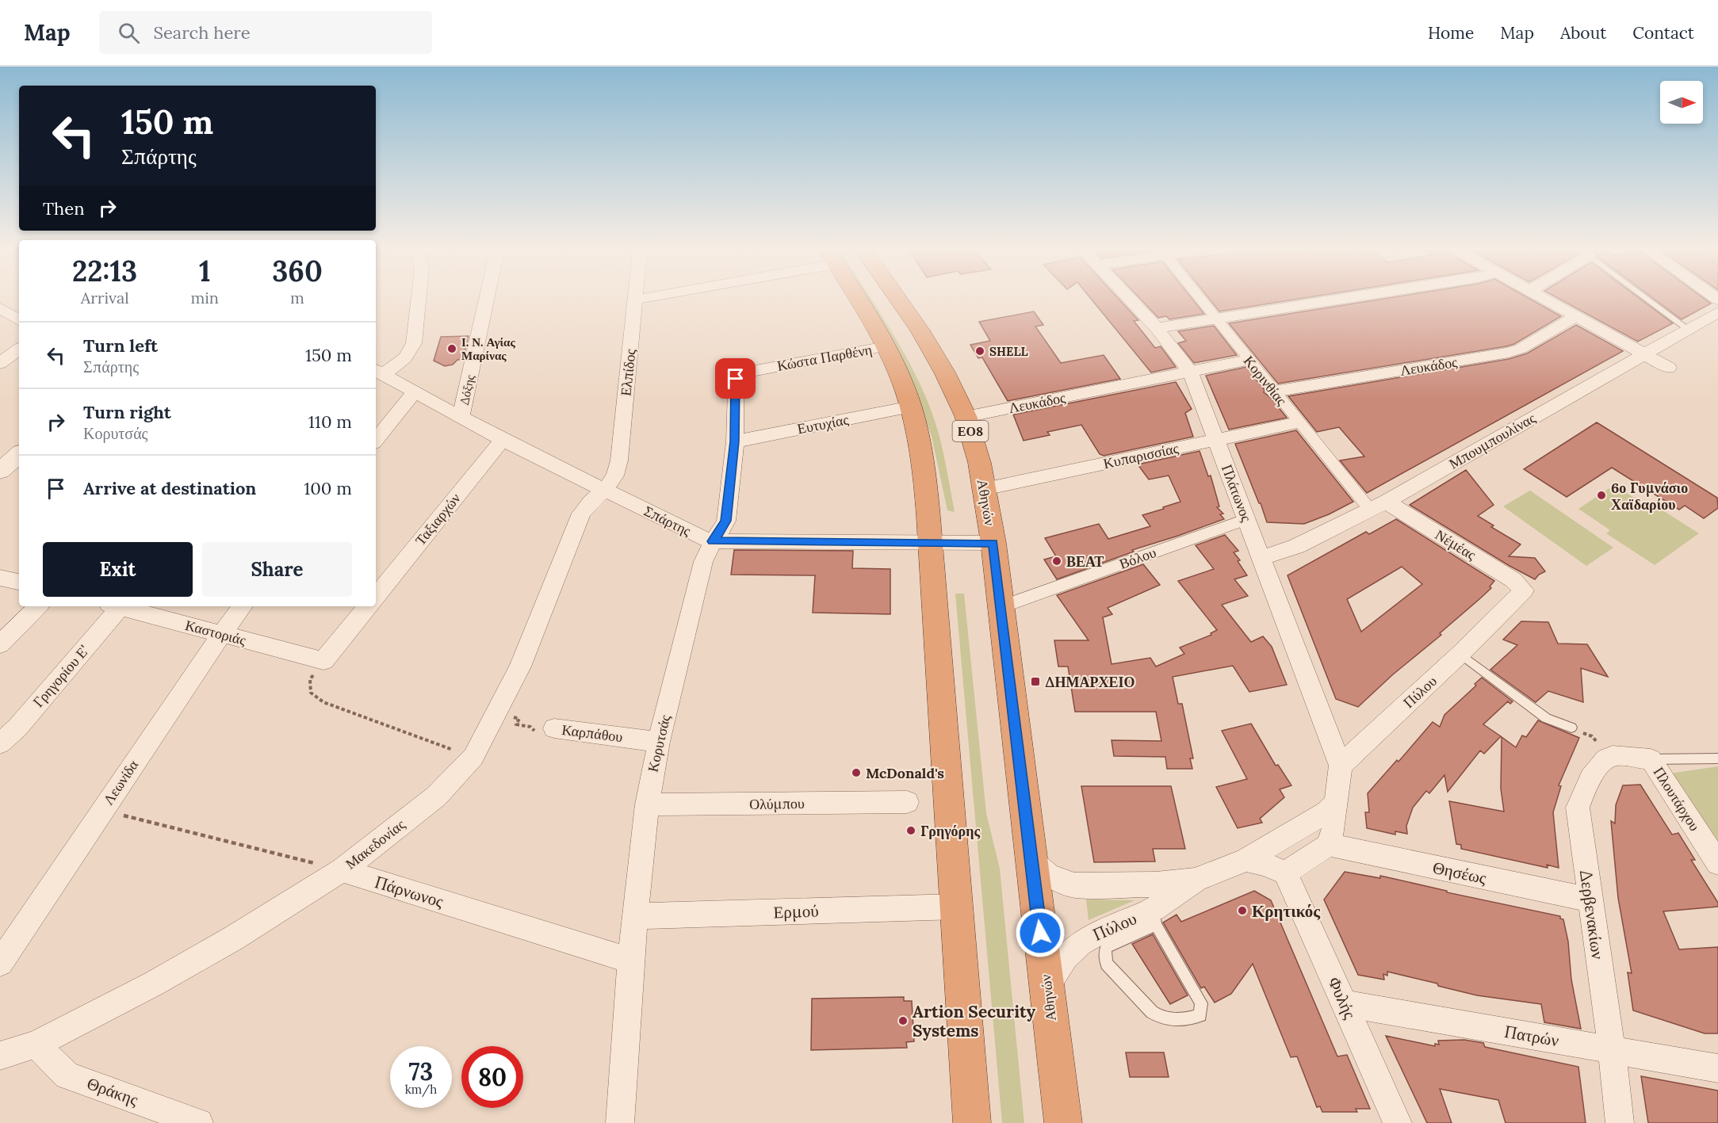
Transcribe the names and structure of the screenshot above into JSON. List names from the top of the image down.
{
  "streets": {
    "highway": ["ΕΟ8", "Αθηνών"],
    "street": [
      "Κώστα Παρθένη",
      "Λευκάδος",
      "Ελπίδος",
      "Κορινθίας",
      "Δόξης",
      "Ευτυχίας",
      "Μπουμπουλίνας",
      "Κυπαρισσίας",
      "Πλάτωνος",
      "Ταξιαρχών",
      "Σπάρτης",
      "Νέμέας",
      "Βόλου",
      "Καστοριάς",
      "Γρηγορίου Ε'",
      "Πύλου",
      "Καρπάθου",
      "Κορυτσάς",
      "Λεωνίδα",
      "Πλουτάρχου",
      "Ολύμπου",
      "Μακεδονίας",
      "Θησέως",
      "Πάρνωνος",
      "Ερμού",
      "Δερβενακίων",
      "Φυλής",
      "Πατρών",
      "Θράκης"
    ]
  },
  "crossings": [
    ["Κώστα Παρθένη", "Κορυτσάς"],
    ["Λευκάδος", "Κορινθίας"],
    ["Λευκάδος", "Πλάτωνος"],
    ["Λευκάδος", "Αθηνών"],
    ["Ελπίδος", "Σπάρτης"],
    ["Ελπίδος", "Μακεδονίας"],
    ["Κορινθίας", "Μπουμπουλίνας"],
    ["Κορινθίας", "Κυπαρισσίας"],
    ["Κορινθίας", "Νέμέας"],
    ["Δόξης", "Σπάρτης"],
    ["Ευτυχίας", "Κορυτσάς"],
    ["Μπουμπουλίνας", "Πλάτωνος"],
    ["Μπουμπουλίνας", "Νέμέας"],
    ["Κυπαρισσίας", "Πλάτωνος"],
    ["Κυπαρισσίας", "Αθηνών"],
    ["Πλάτωνος", "Βόλου"],
    ["Πλάτωνος", "Πύλου"],
    ["Αθηνών", "Σπάρτης"],
    ["Αθηνών", "Βόλου"],
    ["Αθηνών", "Πύλου"],
    ["Ταξιαρχών", "Σπάρτης"],
    ["Σπάρτης", "Κορυτσάς"],
    ["Σπάρτης", "Μακεδονίας"],
    ["Νέμέας", "Πύλου"],
    ["Καστοριάς", "Λεωνίδα"],
    ["Καρπάθου", "Κορυτσάς"],
    ["Καρπάθου", "Μακεδονίας"],
    ["Κορυτσάς", "Ολύμπου"],
    ["Κορυτσάς", "Πάρνωνος"],
    ["Κορυτσάς", "Ερμού"],
    ["Πλουτάρχου", "Δερβενακίων"],
    ["Μακεδονίας", "Πάρνωνος"],
    ["Μακεδονίας", "Θράκης"],
    ["Θησέως", "Δερβενακίων"],
    ["Δερβενακίων", "Πατρών"],
    ["Φυλής", "Πατρών"]
  ],
  "places": {
    "other": [
      "Ι. Ν. Αγίας Μαρίνας",
      "SHELL",
      "6ο Γυμνάσιο Χαϊδαρίου",
      "ΒΕΑΤ",
      "McDonald's",
      "Γρηγόρης",
      "Κρητικός",
      "Artion Security Systems"
    ],
    "transit": ["ΔΗΜΑΡΧΕΙΟ"]
  },
  "north": "right",
  "page": {
    "header": "Map",
    "search": "Search here",
    "nav": [
      "Home",
      "Map",
      "About",
      "Contact"
    ],
    "turn": ["150 m", "Σπάρτης"],
    "then": "Then",
    "eta": [
      "22:13",
      "Arrival",
      "1",
      "min",
      "360",
      "m"
    ],
    "list": [
      {
        "name": "Turn left",
        "note": "Σπάρτης",
        "value": "150 m"
      },
      {
        "name": "Turn right",
        "note": "Κορυτσάς",
        "value": "110 m"
      },
      {
        "name": "Arrive at destination",
        "value": "100 m"
      }
    ],
    "buttons": ["Exit", "Share"],
    "speed": "73 km/h",
    "limit": "80"
  }
}
